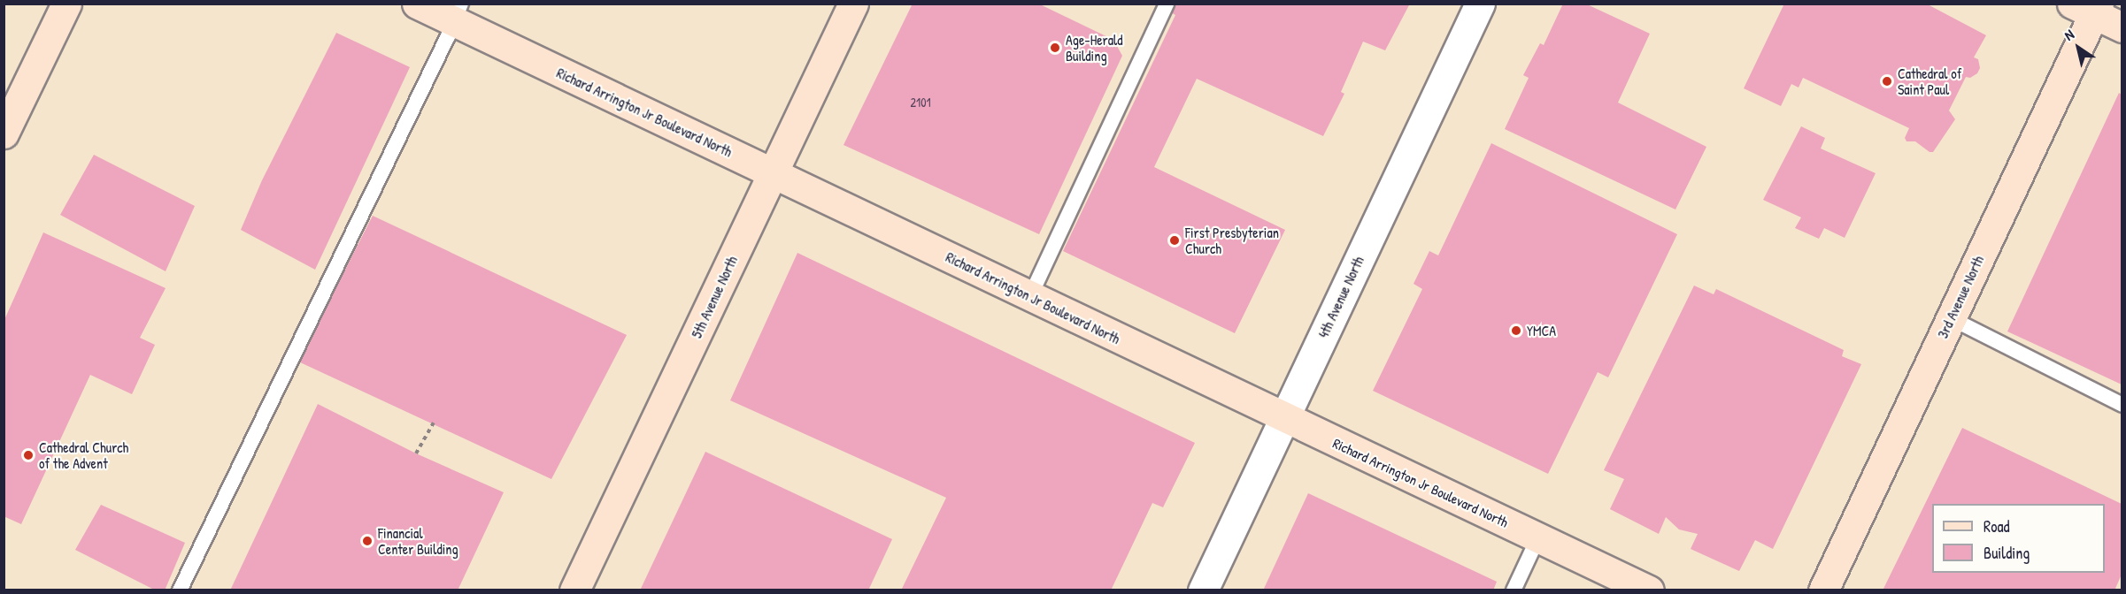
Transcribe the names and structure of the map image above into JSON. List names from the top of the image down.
{
  "streets": {
    "main road": ["Richard Arrington Jr Boulevard North", "5th Avenue North", "3rd Avenue North"],
    "street": ["4th Avenue North"]
  },
  "crossings": [
    ["Richard Arrington Jr Boulevard North", "5th Avenue North"],
    ["Richard Arrington Jr Boulevard North", "4th Avenue North"]
  ],
  "places": [
    "Age-Herald Building",
    "Cathedral of Saint Paul",
    "First Presbyterian Church",
    "YMCA",
    "Cathedral Church of the Advent",
    "Financial Center Building"
  ],
  "house_numbers": ["2101"],
  "legend": ["Road", "Building"],
  "north": "top left"
}
